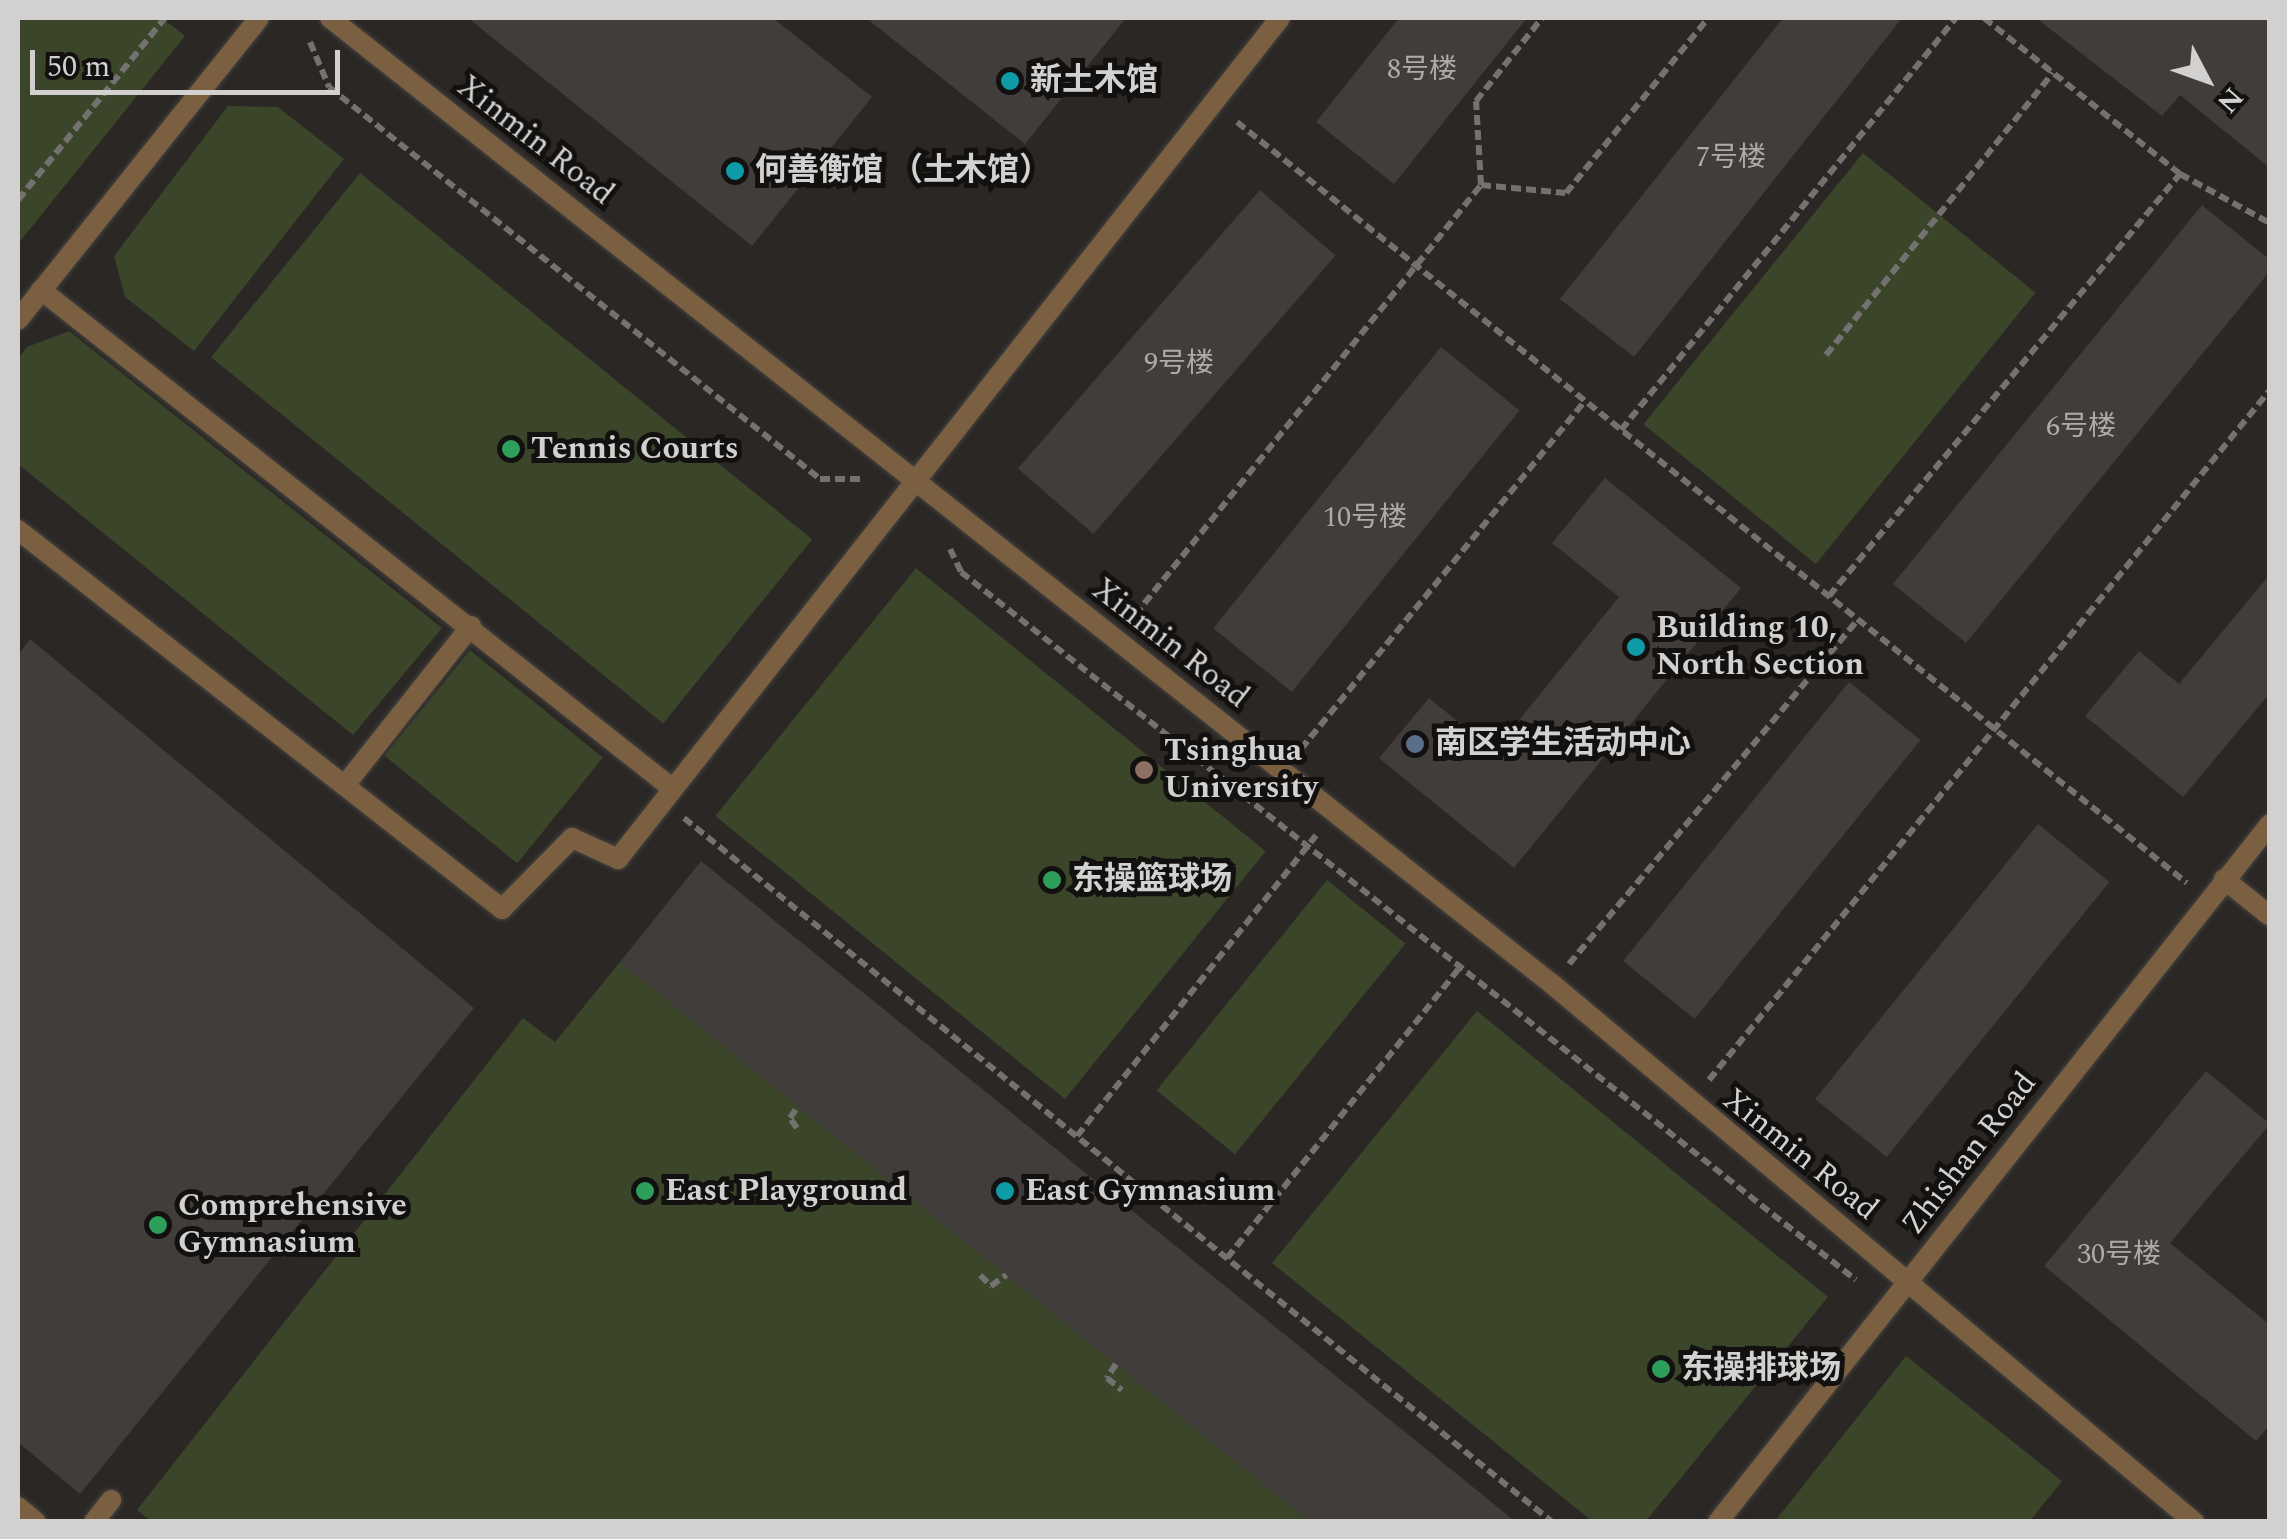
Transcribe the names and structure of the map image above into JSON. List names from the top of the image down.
{
  "streets": {
    "street": ["Xinmin Road", "Zhishan Road"]
  },
  "crossings": [
    ["Xinmin Road", "Zhishan Road"]
  ],
  "places": [
    "新土木馆",
    "何善衡馆 （土木馆）",
    "Tennis Courts",
    "Building 10, North Section",
    "南区学生活动中心",
    "Tsinghua University",
    "东操篮球场",
    "East Playground",
    "East Gymnasium",
    "Comprehensive Gymnasium",
    "东操排球场"
  ],
  "house_numbers": [
    "8号楼",
    "7号楼",
    "9号楼",
    "6号楼",
    "10号楼",
    "30号楼"
  ],
  "scale_bar": "50 m",
  "north": "bottom right"
}
